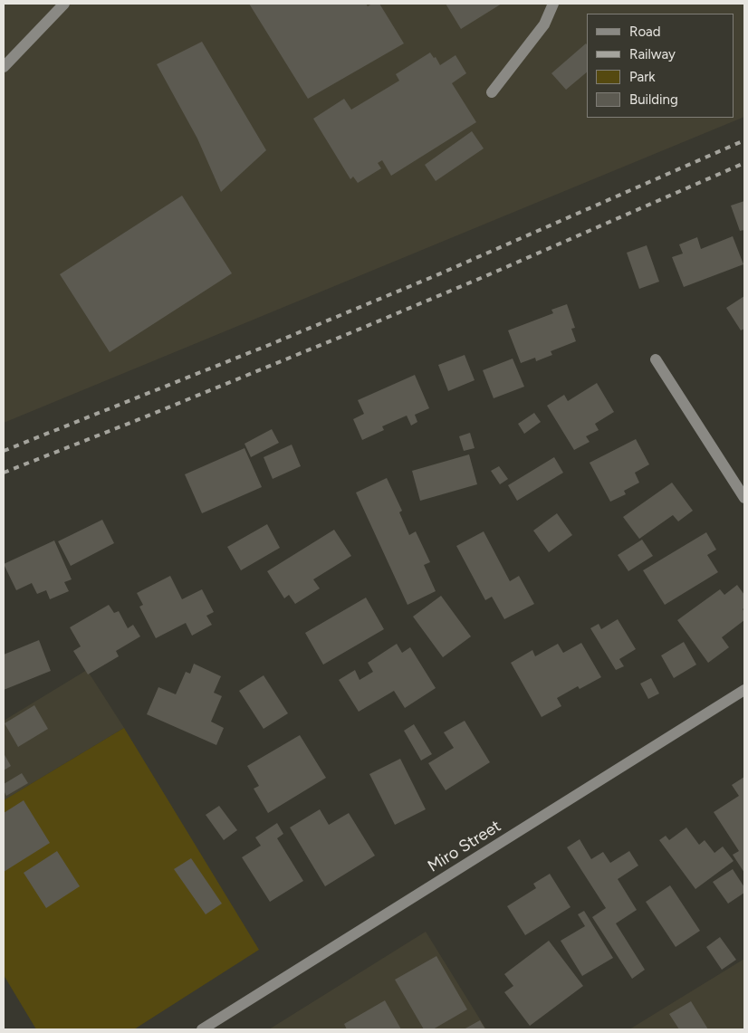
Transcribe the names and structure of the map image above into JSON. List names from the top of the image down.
{
  "streets": {
    "street": ["Miro Street"]
  },
  "legend": [
    "Road",
    "Railway",
    "Park",
    "Building"
  ]
}
